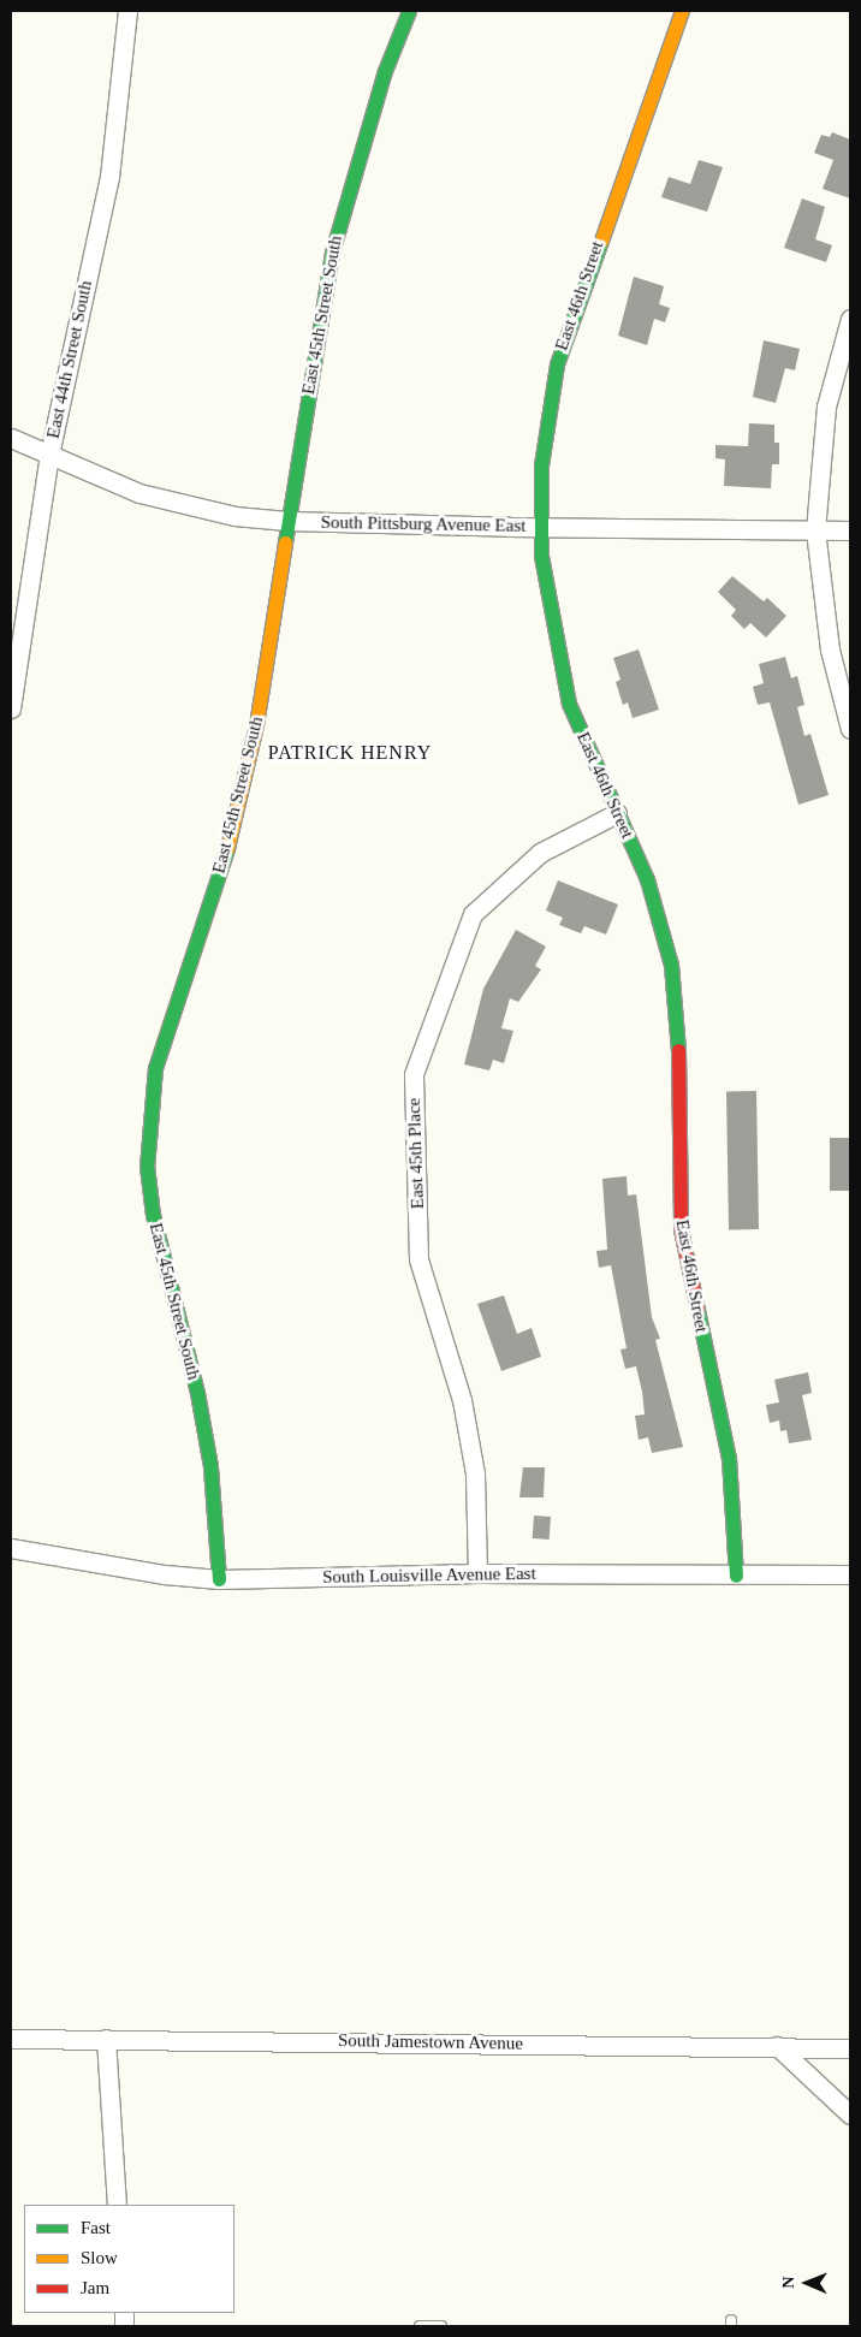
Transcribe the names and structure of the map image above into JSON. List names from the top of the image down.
{
  "streets": {
    "street": [
      "East 46th Street",
      "East 45th Street South",
      "East 44th Street South",
      "South Pittsburg Avenue East",
      "East 45th Place",
      "South Louisville Avenue East",
      "South Jamestown Avenue"
    ]
  },
  "crossings": [
    ["East 46th Street", "South Pittsburg Avenue East"],
    ["East 46th Street", "East 45th Place"],
    ["East 46th Street", "South Louisville Avenue East"],
    ["East 45th Street South", "South Pittsburg Avenue East"],
    ["East 45th Street South", "South Louisville Avenue East"],
    ["East 44th Street South", "South Pittsburg Avenue East"],
    ["East 45th Place", "South Louisville Avenue East"]
  ],
  "districts": ["PATRICK HENRY"],
  "legend": ["Fast", "Slow", "Jam"],
  "north": "left"
}
